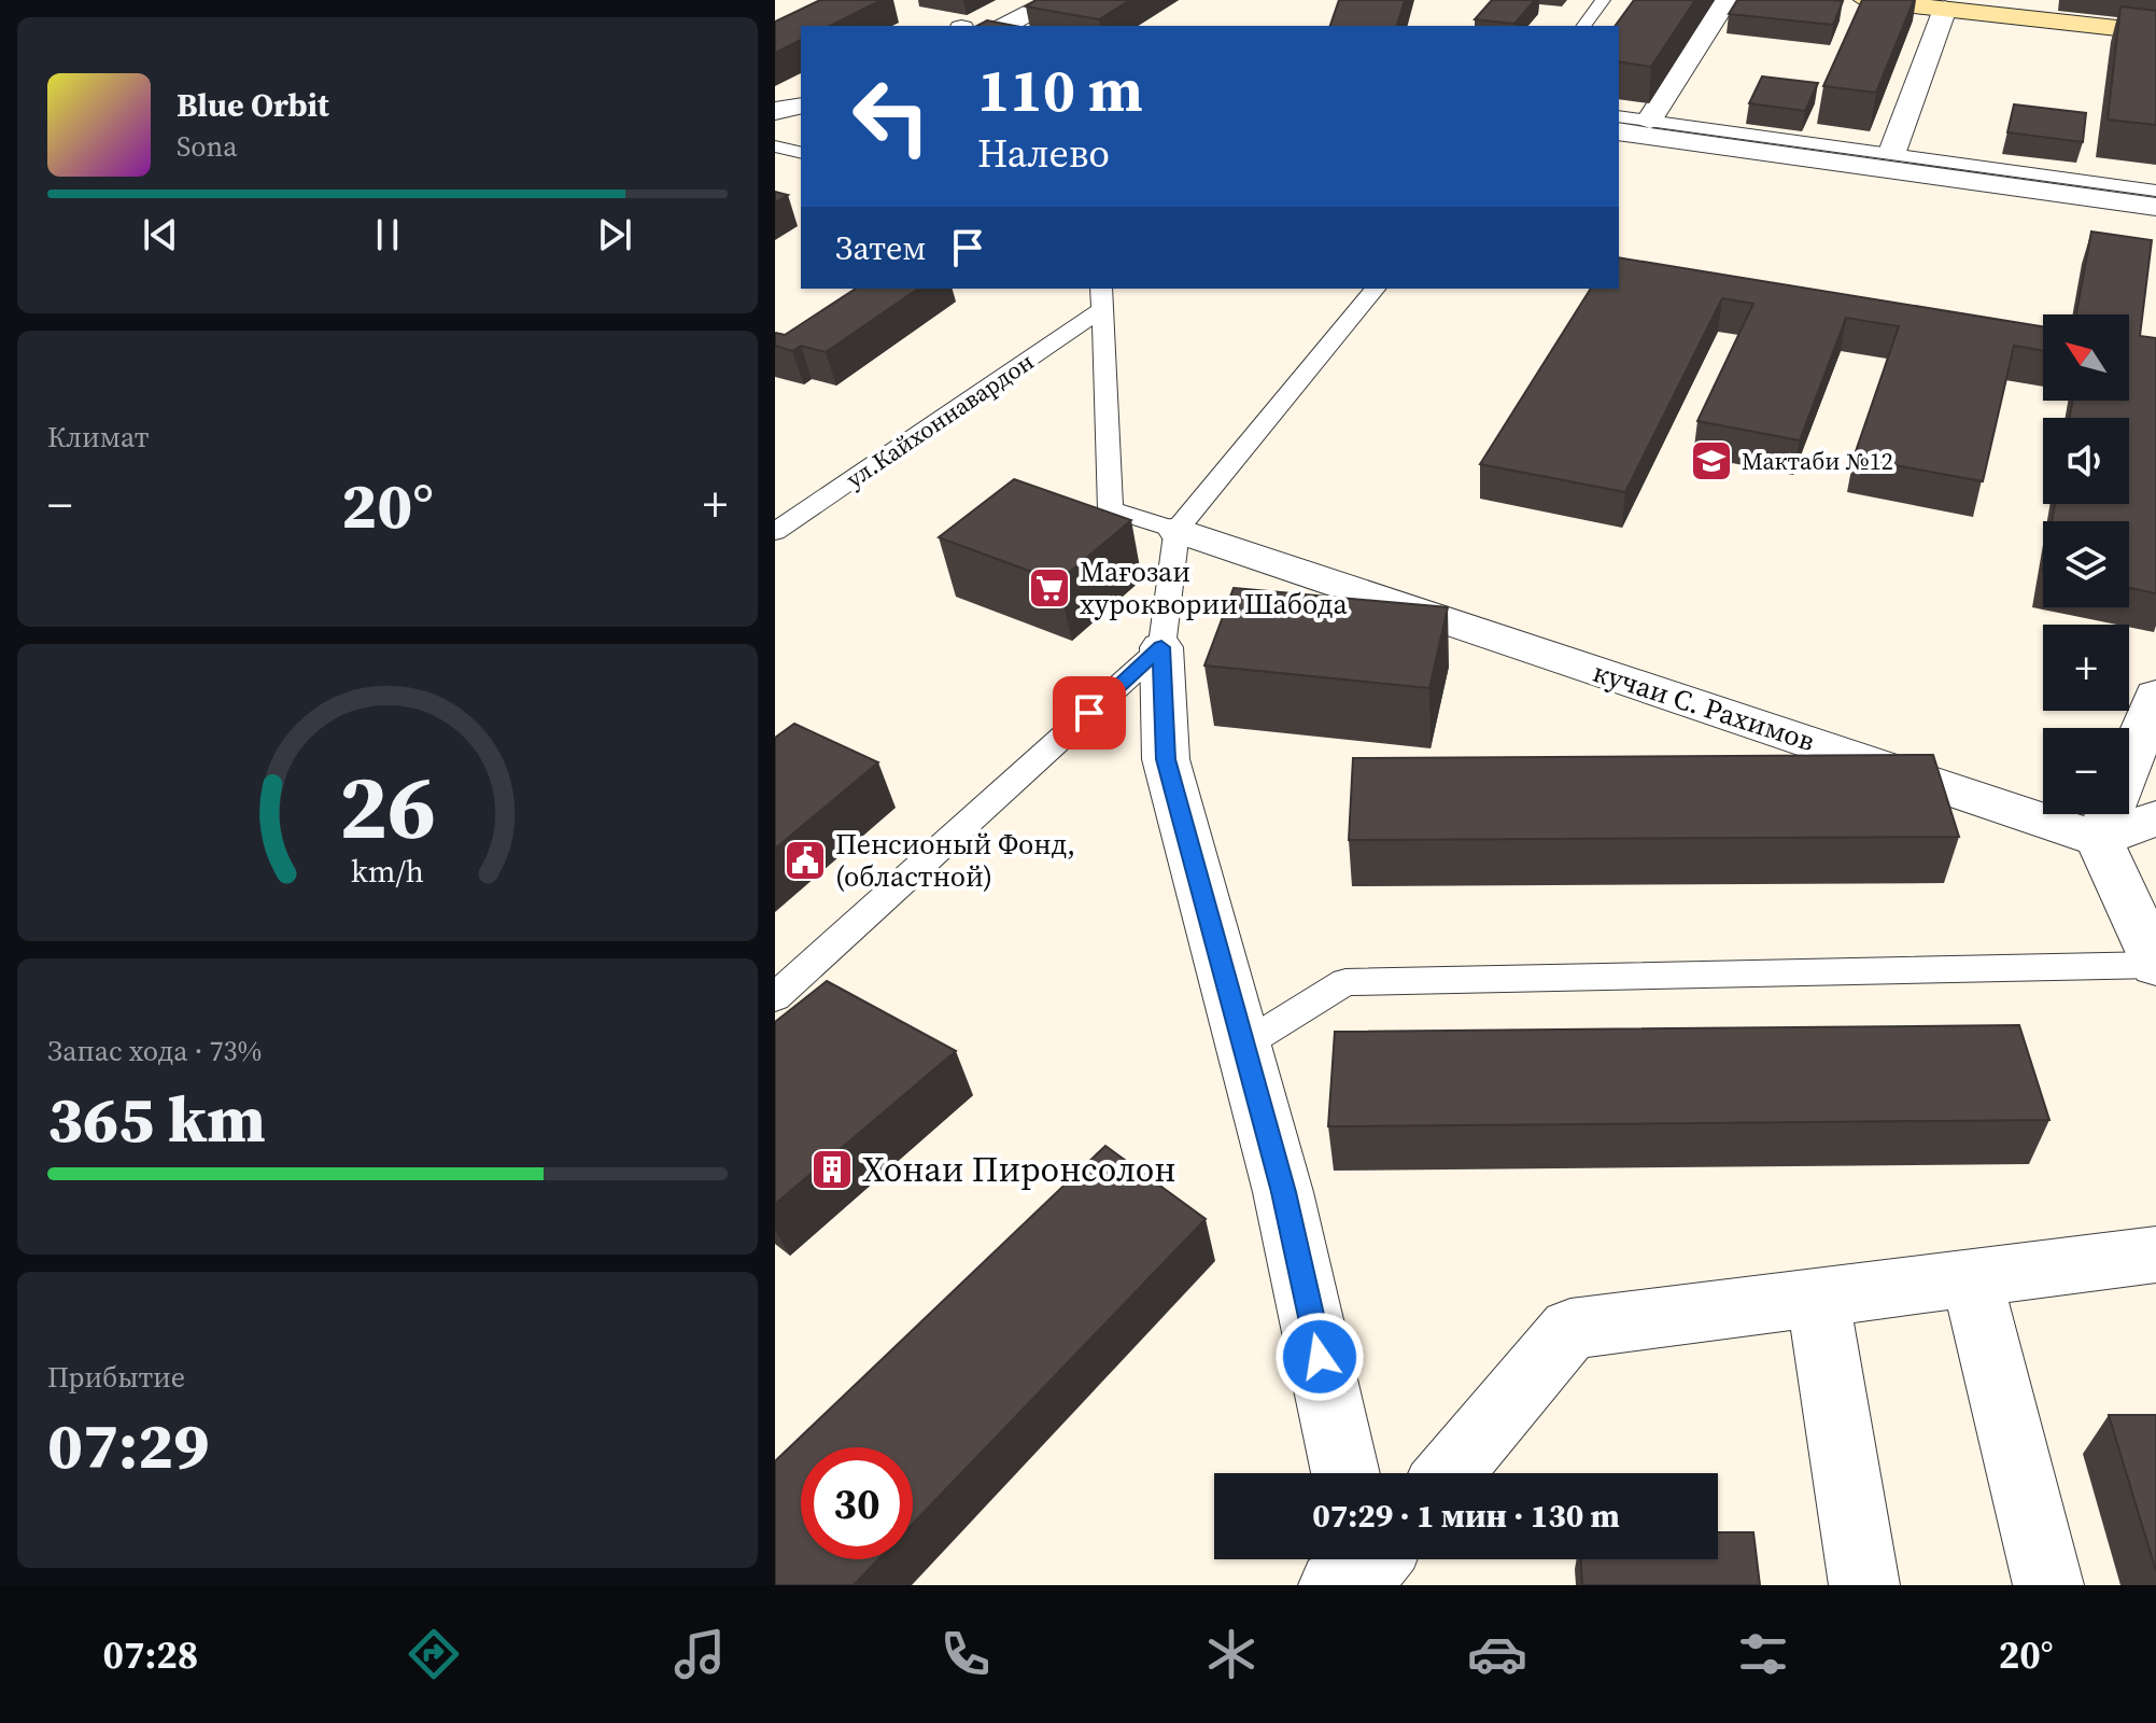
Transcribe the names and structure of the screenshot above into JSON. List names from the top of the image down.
{
  "streets": {
    "street": ["кучаи С. Рахимов"],
    "lane": ["ул.Кайхоннавардон"]
  },
  "places": {
    "school or university": ["Мактаби №12"],
    "supermarket": ["Мағозаи хуроквории Шабода"],
    "public building": ["Пенсионый Фонд, (областной)"],
    "building": ["Хонаи Пиронсолон"]
  },
  "north": "top left",
  "page": {
    "turn": ["110 m", "Налево"],
    "song": ["Blue Orbit", "Sona"],
    "then": "Затем",
    "map_buttons": ["+", "−"],
    "tile": [
      "Климат",
      ["Запас хода · 73%", "365 km"],
      ["Прибытие", "07:29"]
    ],
    "heat": ["−", "20°", "+"],
    "limit": "30",
    "trip": "07:29 · 1 мин · 130 m",
    "tabs": ["07:28", "20°"],
    "gauge": ["26", "km/h"]
  }
}
